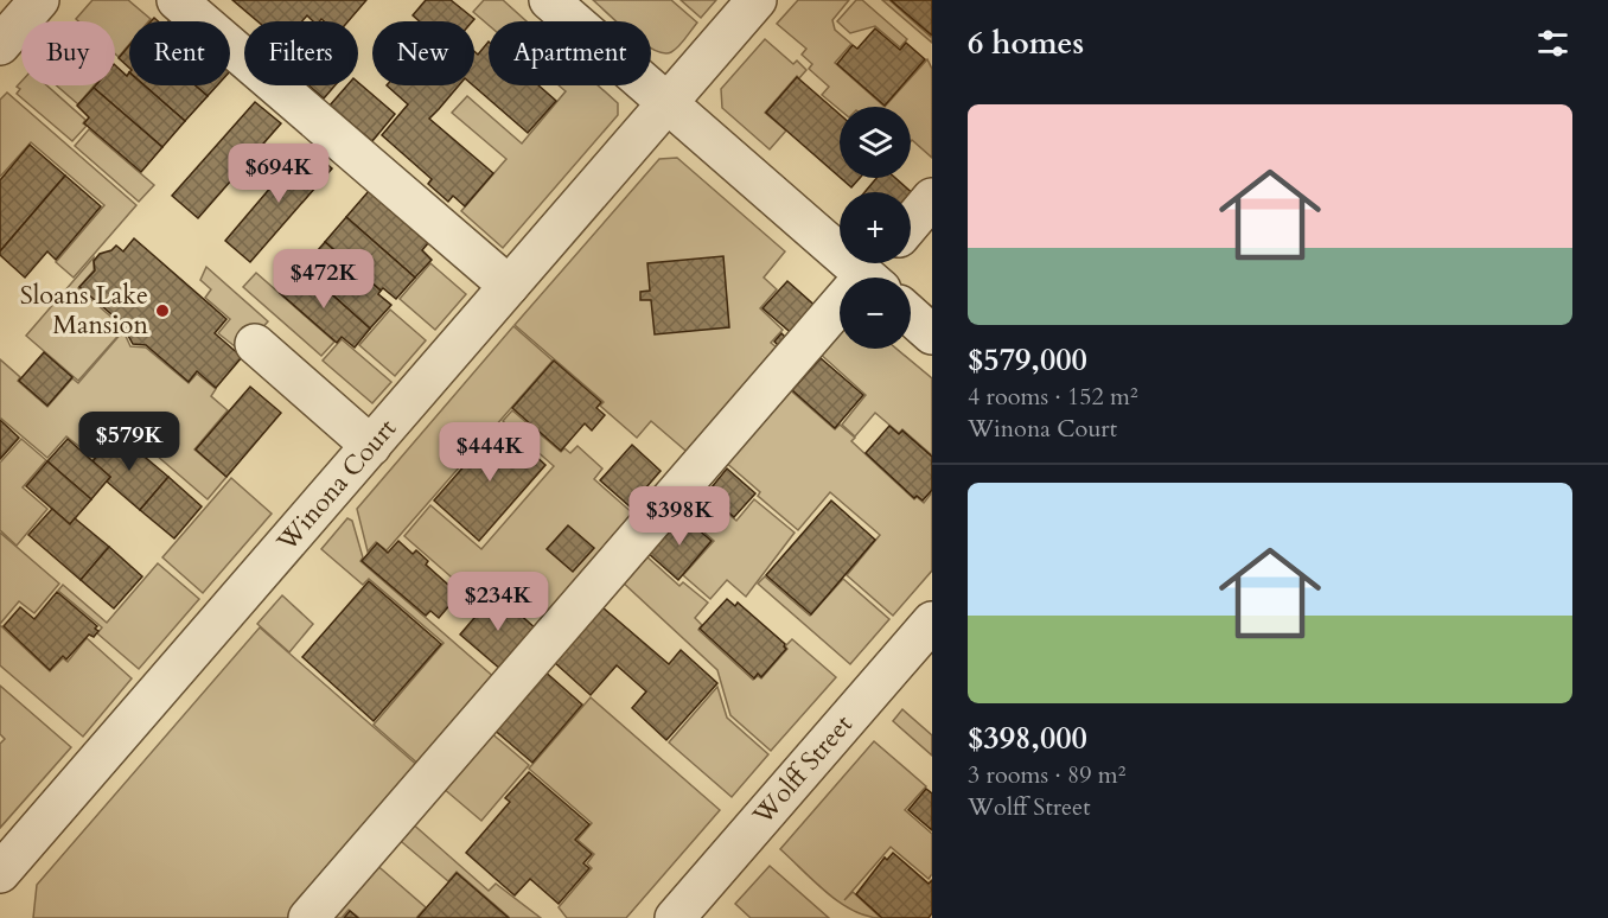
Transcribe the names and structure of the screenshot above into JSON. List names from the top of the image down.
{
  "streets": {
    "street": ["Winona Court", "Wolff Street"]
  },
  "places": ["Sloans Lake Mansion"],
  "page": {
    "heading": "6 homes",
    "chip": [
      "Buy",
      "Rent",
      "Filters",
      "New",
      "Apartment"
    ],
    "list": [
      {
        "name": "$579,000",
        "note": "4 rooms · 152 m² · Winona Court"
      },
      {
        "name": "$398,000",
        "note": "3 rooms · 89 m² · Wolff Street"
      }
    ],
    "map_buttons": ["+", "−"],
    "price": [
      "$694K",
      "$472K",
      "$579K",
      "$444K",
      "$398K",
      "$234K"
    ]
  }
}
